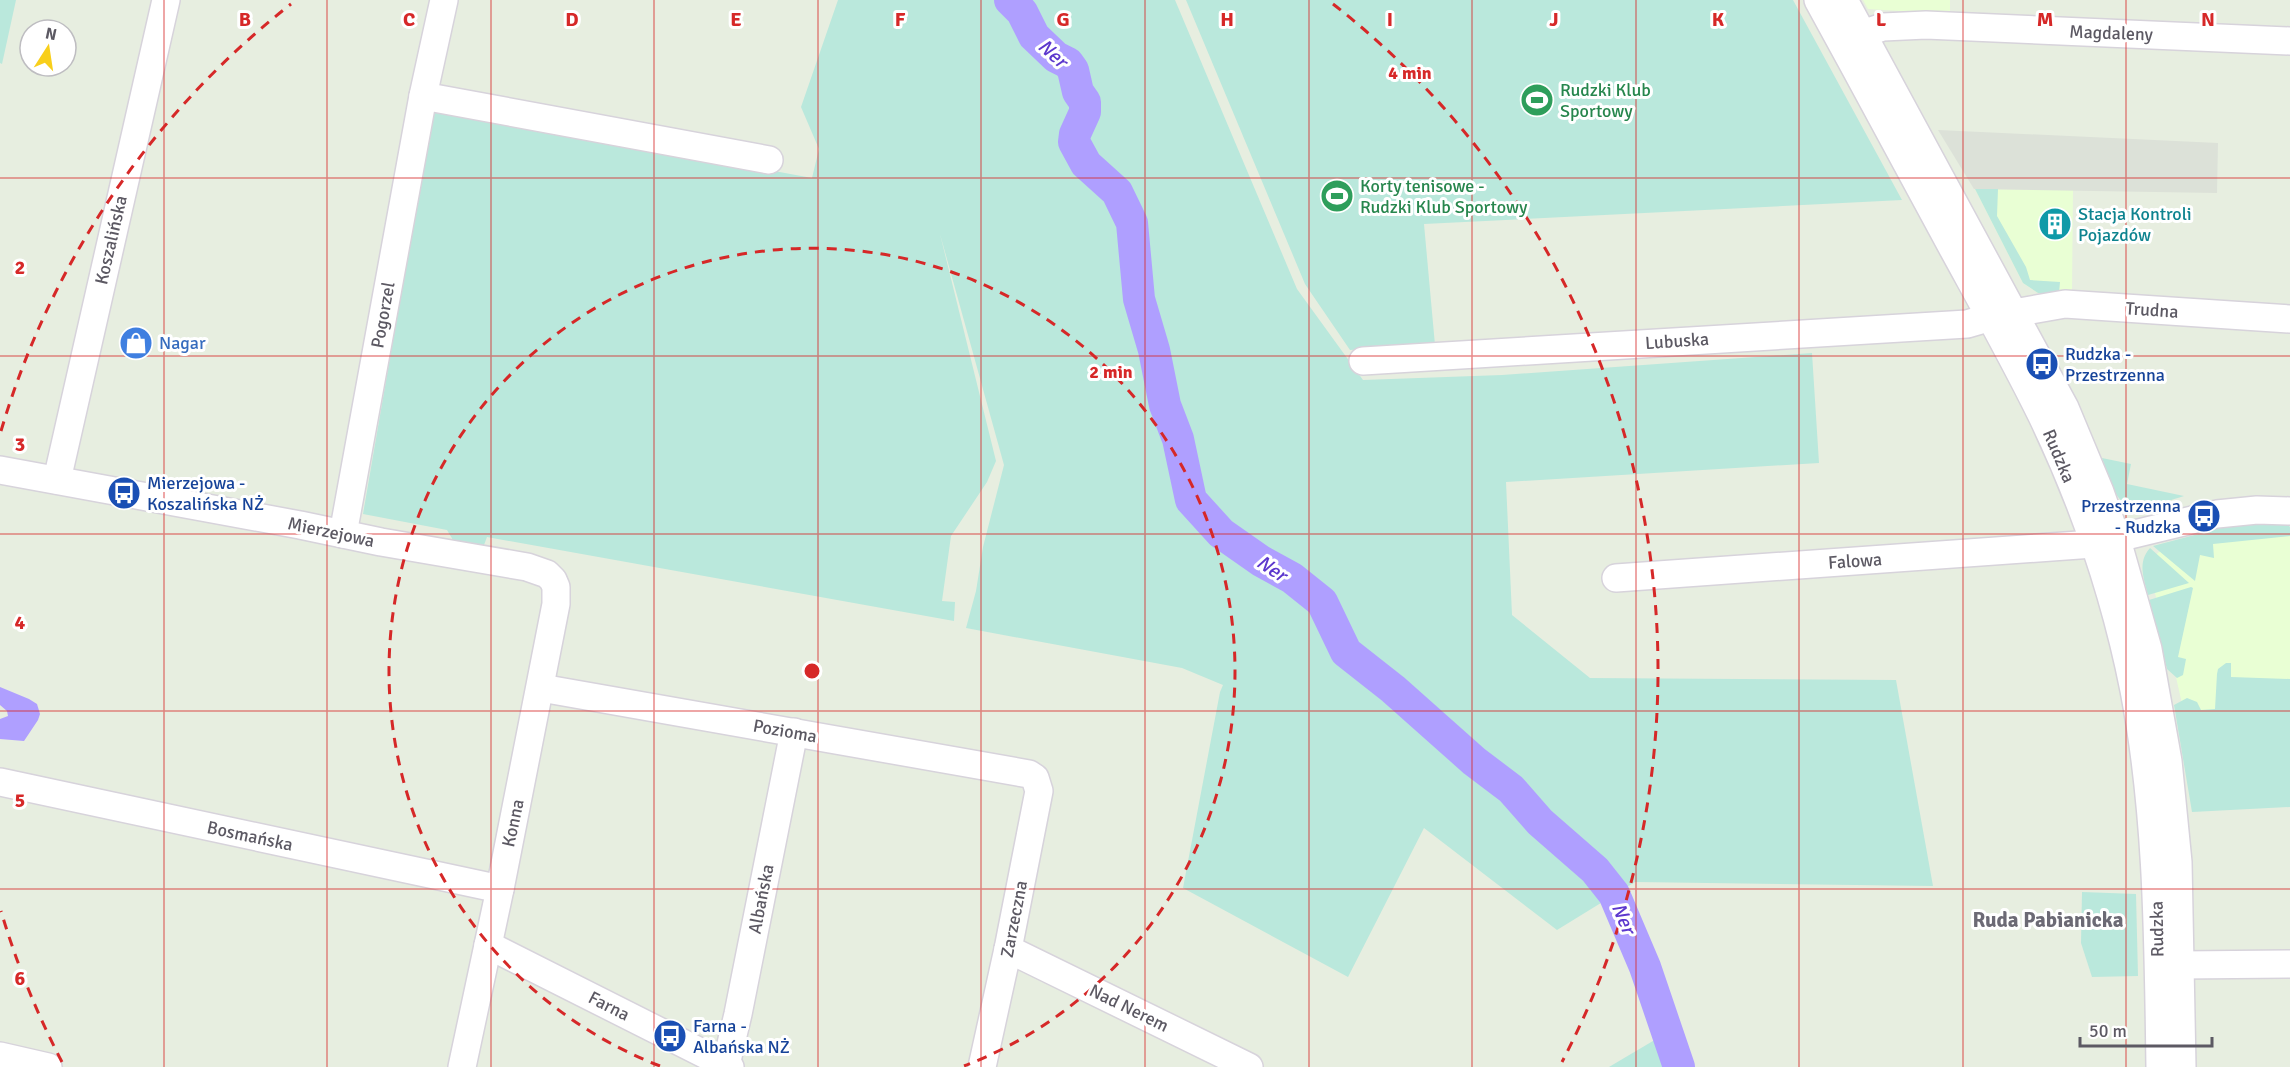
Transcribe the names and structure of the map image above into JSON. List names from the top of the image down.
{
  "streets": {
    "street": [
      "Magdaleny",
      "Koszalińska",
      "Trudna",
      "Pogorzel",
      "Lubuska",
      "Rudzka",
      "Mierzejowa",
      "Falowa",
      "Pozioma",
      "Konna",
      "Bosmańska",
      "Albańska",
      "Zarzeczna",
      "Farna",
      "Nad Nerem"
    ]
  },
  "crossings": [
    ["Magdaleny", "Rudzka"],
    ["Koszalińska", "Mierzejowa"],
    ["Trudna", "Lubuska"],
    ["Trudna", "Rudzka"],
    ["Pogorzel", "Mierzejowa"],
    ["Lubuska", "Rudzka"],
    ["Rudzka", "Falowa"],
    ["Mierzejowa", "Konna"],
    ["Pozioma", "Konna"],
    ["Pozioma", "Albańska"],
    ["Pozioma", "Zarzeczna"],
    ["Konna", "Bosmańska"],
    ["Konna", "Farna"],
    ["Albańska", "Farna"],
    ["Zarzeczna", "Nad Nerem"]
  ],
  "districts": ["Ruda Pabianicka"],
  "water": ["Ner"],
  "places": {
    "sports": ["Rudzki Klub Sportowy", "Korty tenisowe - Rudzki Klub Sportowy"],
    "building": ["Stacja Kontroli Pojazdów"],
    "shop": ["Nagar"],
    "bus stop": [
      "Rudzka - Przestrzenna",
      "Mierzejowa - Koszalińska NŻ",
      "Przestrzenna - Rudzka",
      "Farna - Albańska NŻ"
    ]
  },
  "scale_bar": "50 m",
  "north": "top",
  "grid": {
    "columns": [
      "B",
      "C",
      "D",
      "E",
      "F",
      "G",
      "H",
      "I",
      "J",
      "K",
      "L",
      "M",
      "N"
    ],
    "rows": [
      "2",
      "3",
      "4",
      "5",
      "6"
    ]
  },
  "rings": ["4 min", "2 min"]
}
